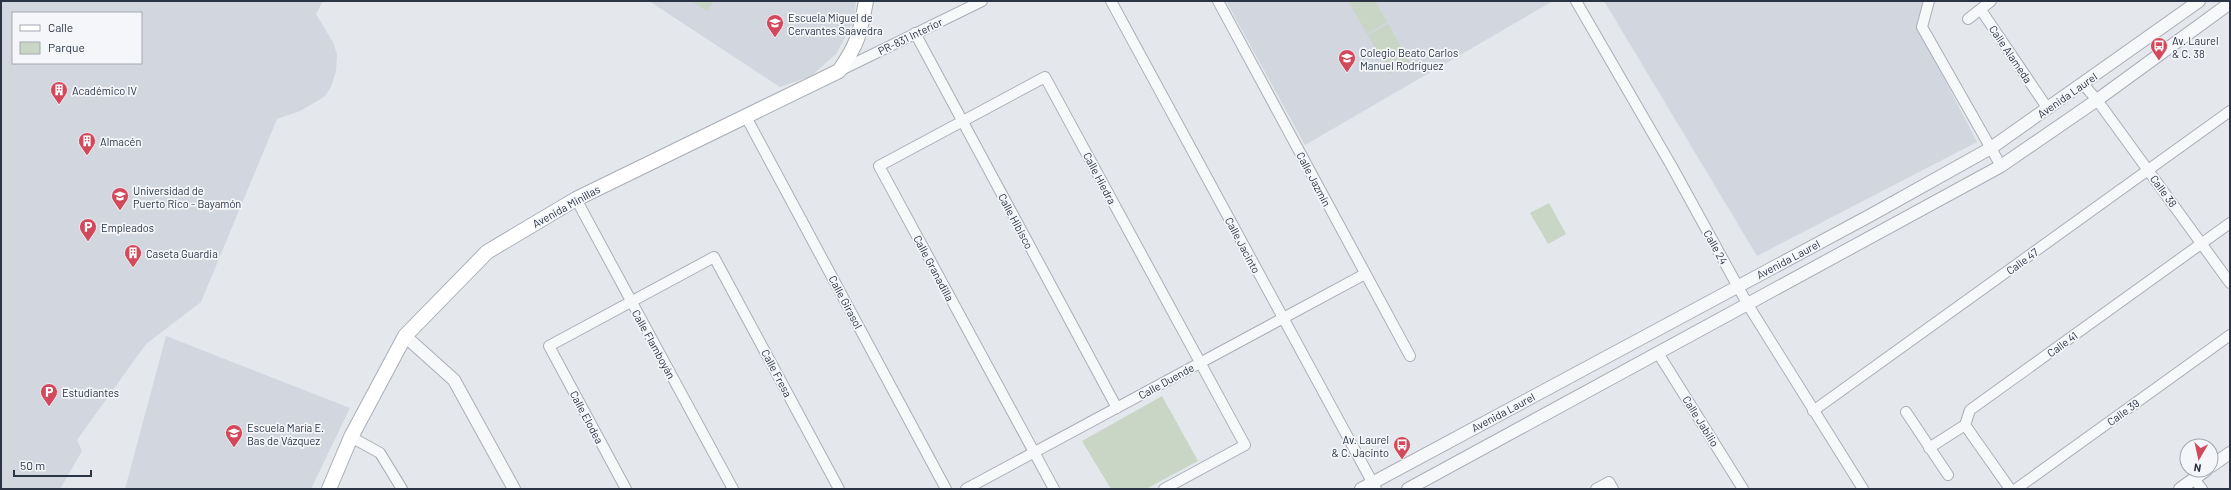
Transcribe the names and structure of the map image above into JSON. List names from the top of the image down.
{
  "streets": {
    "main road": ["Avenida Minillas"],
    "street": [
      "PR-831 Interior",
      "Calle Alameda",
      "Avenida Laurel",
      "Calle Hiedra",
      "Calle Jazmín",
      "Calle 38",
      "Calle Hibisco",
      "Calle Jacinto",
      "Calle 24",
      "Calle 47",
      "Calle Granadilla",
      "Calle Girasol",
      "Calle Flamboyán",
      "Calle 41",
      "Calle Fresa",
      "Calle Duende",
      "Calle 39",
      "Calle Elodea",
      "Calle Jabilio"
    ]
  },
  "crossings": [
    ["PR-831 Interior", "Avenida Minillas"],
    ["PR-831 Interior", "Calle Hibisco"],
    ["Calle Alameda", "Avenida Laurel"],
    ["Avenida Laurel", "Calle 38"],
    ["Avenida Laurel", "Calle Jacinto"],
    ["Avenida Laurel", "Calle 24"],
    ["Avenida Laurel", "Calle Jabilio"],
    ["Calle Hiedra", "Calle Hibisco"],
    ["Calle Hiedra", "Calle Granadilla"],
    ["Calle Hiedra", "Calle Duende"],
    ["Calle Jazmín", "Calle Duende"],
    ["Calle 38", "Calle 47"],
    ["Calle 38", "Calle 41"],
    ["Avenida Minillas", "Calle Girasol"],
    ["Avenida Minillas", "Calle Flamboyán"],
    ["Calle Hibisco", "Calle Granadilla"],
    ["Calle Hibisco", "Calle Duende"],
    ["Calle Jacinto", "Calle Duende"],
    ["Calle 24", "Calle 47"],
    ["Calle Granadilla", "Calle Duende"],
    ["Calle Flamboyán", "Calle Fresa"],
    ["Calle Flamboyán", "Calle Elodea"],
    ["Calle Fresa", "Calle Elodea"]
  ],
  "places": {
    "school or university": [
      "Escuela Miguel de Cervantes Saavedra",
      "Colegio Beato Carlos Manuel Rodríguez",
      "Universidad de Puerto Rico - Bayamón",
      "Escuela María E. Bas de Vázquez"
    ],
    "bus stop": ["Av. Laurel & C. 38", "Av. Laurel & C. Jacinto"],
    "building": ["Académico IV", "Almacén", "Caseta Guardia"],
    "parking": ["Empleados", "Estudiantes"]
  },
  "legend": ["Calle", "Parque"],
  "scale_bar": "50 m",
  "north": "bottom"
}
